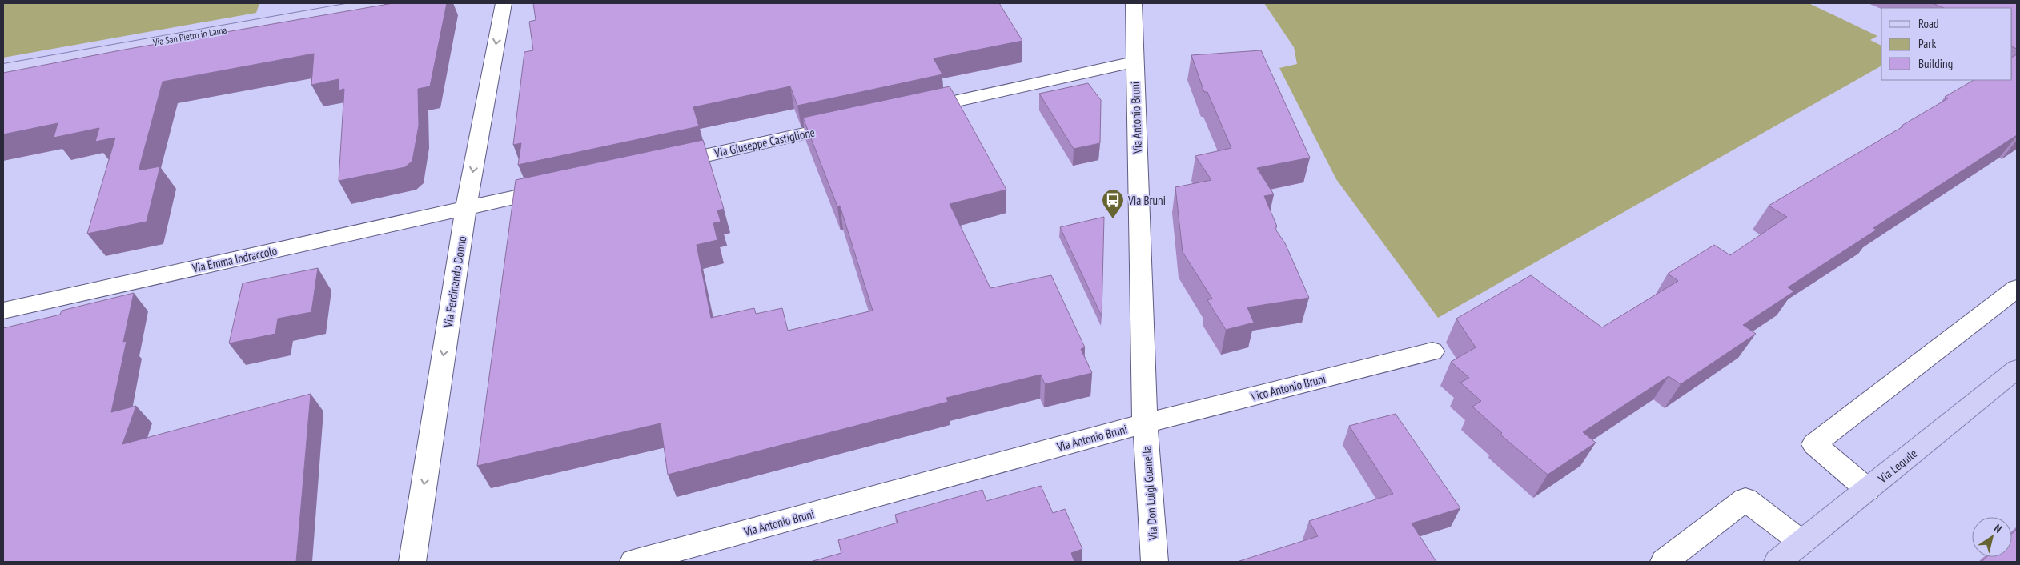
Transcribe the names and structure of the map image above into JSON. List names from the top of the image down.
{
  "streets": {
    "main road": ["Via San Pietro in Lama", "Via Lequile"],
    "street": [
      "Via Antonio Bruni",
      "Via Giuseppe Castiglione",
      "Via Emma Indraccolo",
      "Via Ferdinando Donno",
      "Vico Antonio Bruni",
      "Via Don Luigi Guanella"
    ]
  },
  "crossings": [
    ["Via Antonio Bruni", "Vico Antonio Bruni"],
    ["Via Antonio Bruni", "Via Don Luigi Guanella"],
    ["Via Emma Indraccolo", "Via Ferdinando Donno"],
    ["Vico Antonio Bruni", "Via Don Luigi Guanella"]
  ],
  "one_way": ["Via Ferdinando Donno"],
  "places": {
    "bus stop": ["Via Bruni"]
  },
  "legend": ["Road", "Park", "Building"],
  "north": "top right"
}
